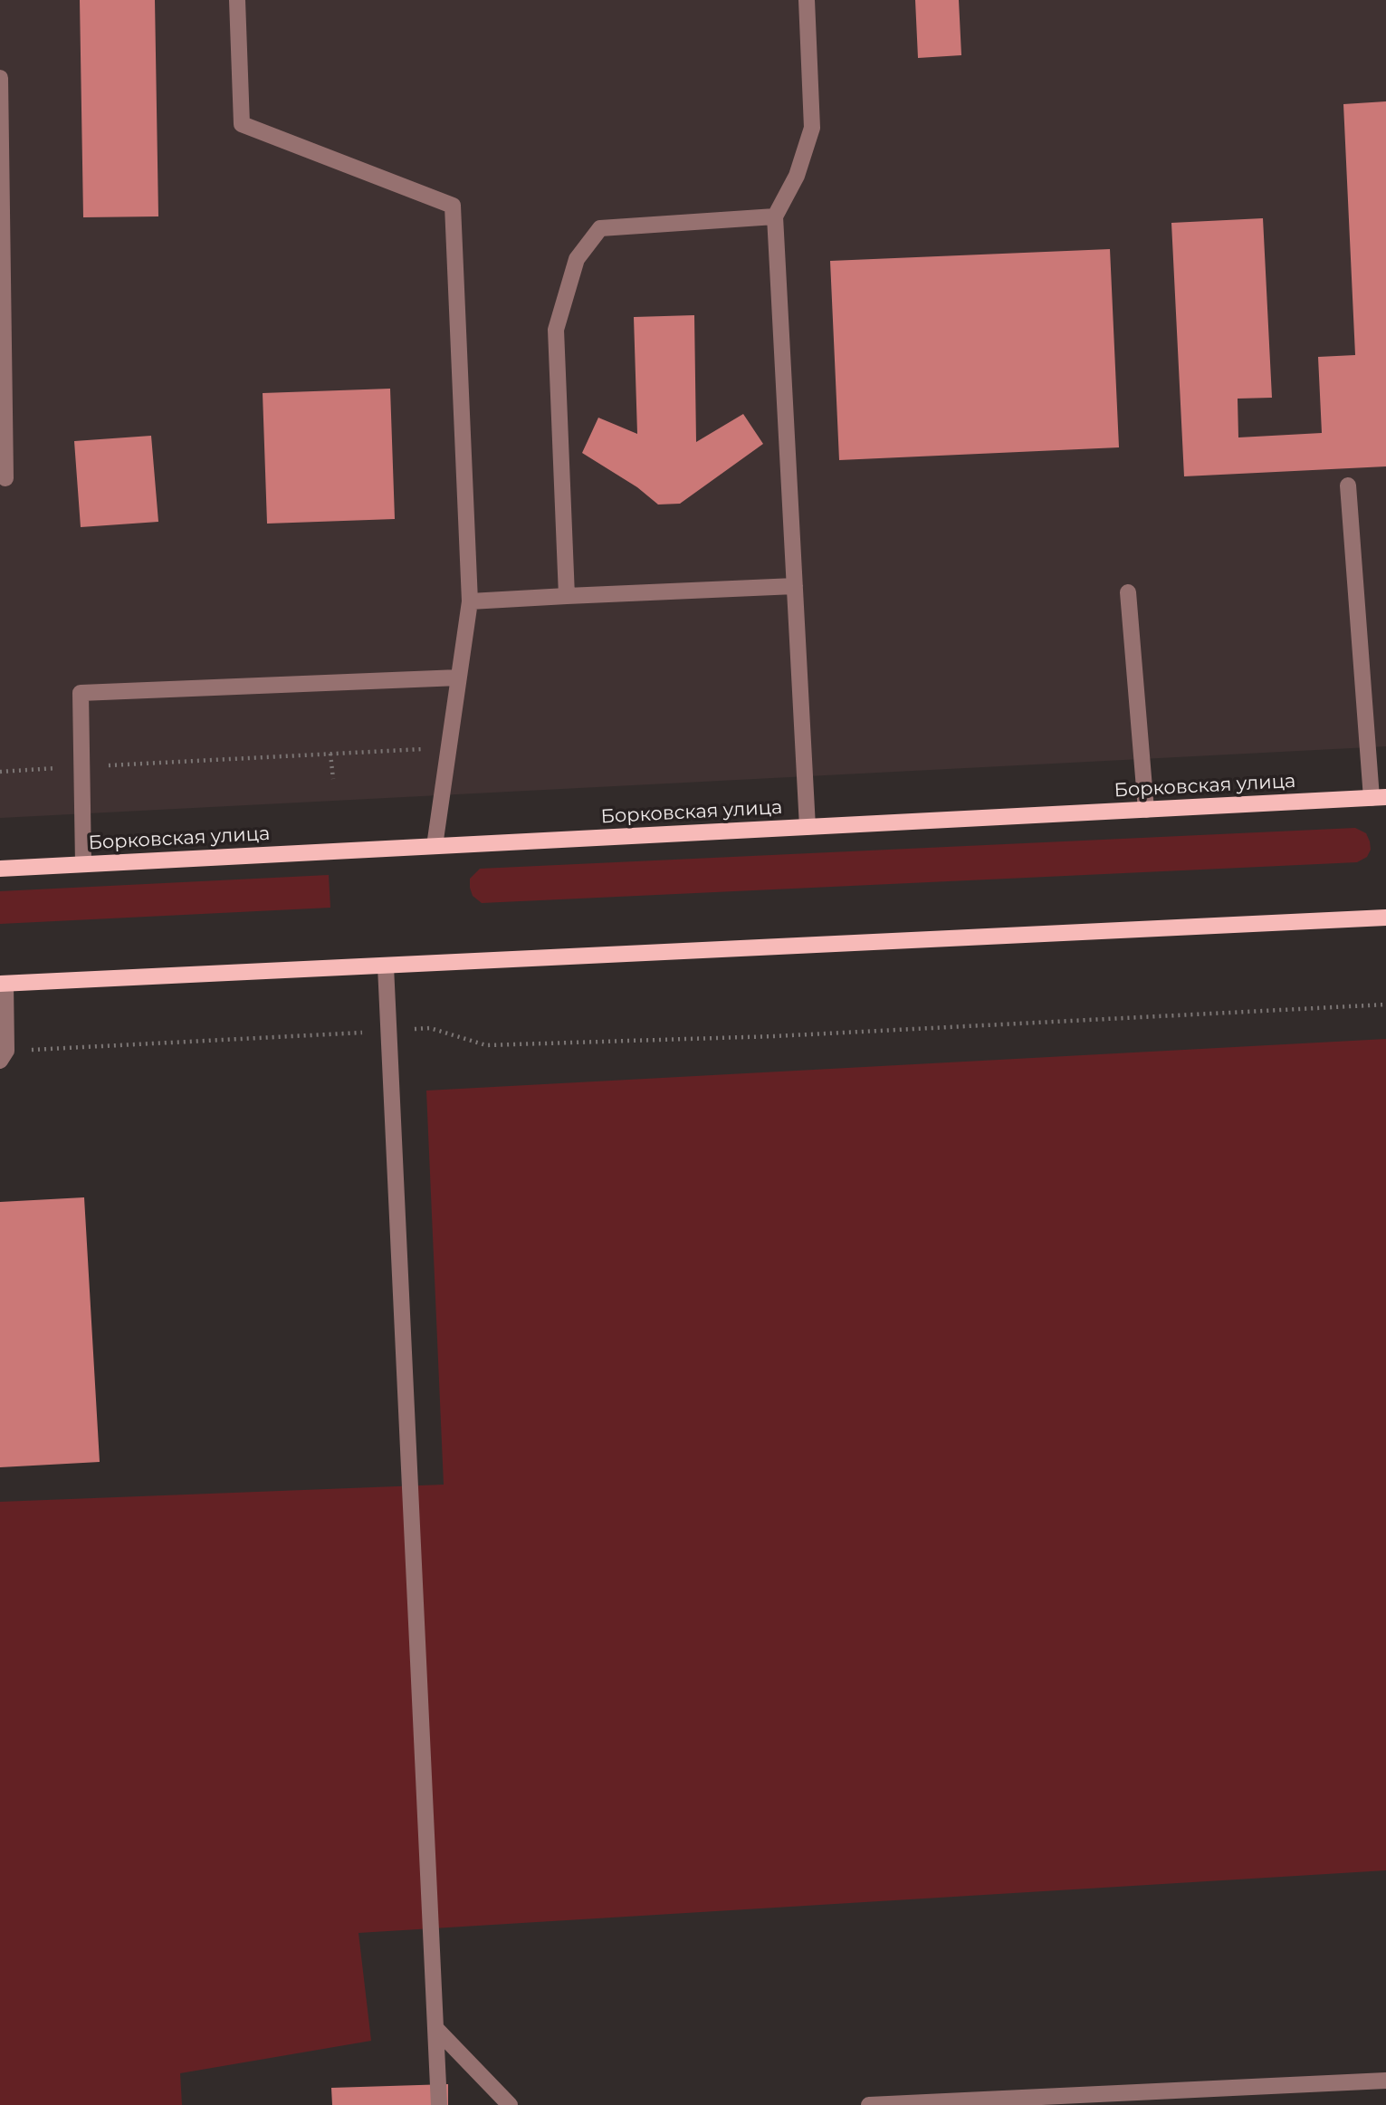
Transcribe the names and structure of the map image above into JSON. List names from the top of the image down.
{
  "streets": {
    "main road": ["Борковская улица"]
  }
}
